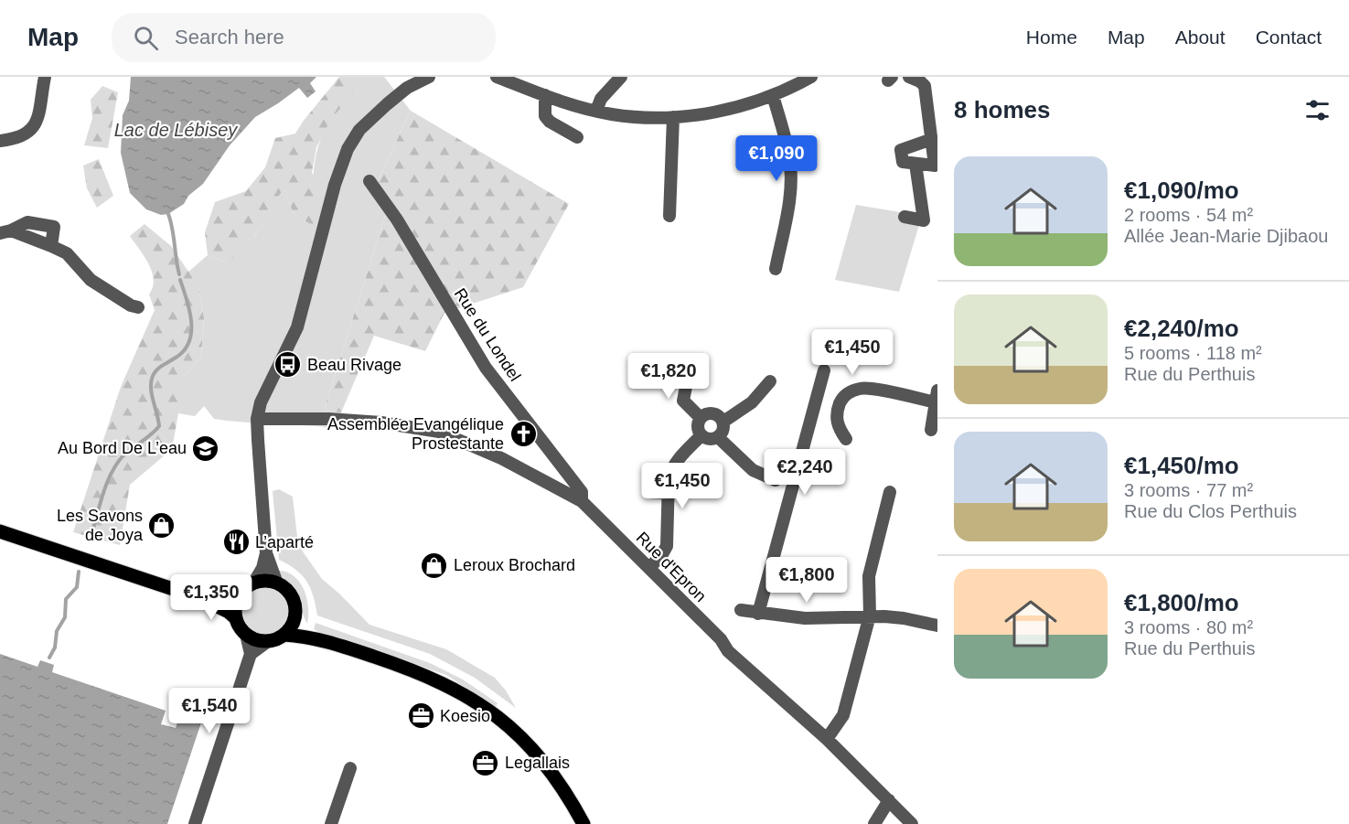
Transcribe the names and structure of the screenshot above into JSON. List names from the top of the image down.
{
  "streets": {
    "street": ["Rue du Londel", "Rue d'Epron"]
  },
  "crossings": [
    ["Rue du Londel", "Rue d'Epron"]
  ],
  "water": ["Lac de Lébisey"],
  "places": {
    "bus stop": ["Beau Rivage"],
    "church": ["Assemblée Evangélique Prostestante"],
    "school or university": ["Au Bord De L’eau"],
    "shop": ["Les Savons de Joya", "Leroux Brochard"],
    "restaurant": ["L’aparté"],
    "office": ["Koesio", "Legallais"]
  },
  "page": {
    "header": "Map",
    "search": "Search here",
    "nav": [
      "Home",
      "Map",
      "About",
      "Contact"
    ],
    "heading": "8 homes",
    "price": [
      "€1,090",
      "€1,450",
      "€1,820",
      "€2,240",
      "€1,450",
      "€1,800",
      "€1,350",
      "€1,540"
    ],
    "list": [
      {
        "name": "€1,090/mo",
        "note": "2 rooms · 54 m² · Allée Jean-Marie Djibaou"
      },
      {
        "name": "€2,240/mo",
        "note": "5 rooms · 118 m² · Rue du Perthuis"
      },
      {
        "name": "€1,450/mo",
        "note": "3 rooms · 77 m² · Rue du Clos Perthuis"
      },
      {
        "name": "€1,800/mo",
        "note": "3 rooms · 80 m² · Rue du Perthuis"
      }
    ]
  }
}
